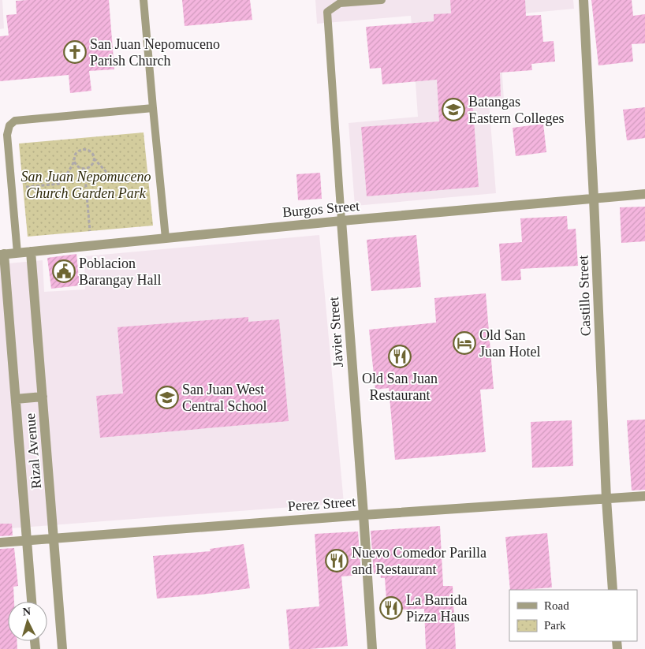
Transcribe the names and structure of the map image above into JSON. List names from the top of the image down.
{
  "streets": {
    "street": [
      "Burgos Street",
      "Castillo Street",
      "Javier Street",
      "Rizal Avenue",
      "Perez Street"
    ]
  },
  "crossings": [
    ["Burgos Street", "Castillo Street"],
    ["Burgos Street", "Javier Street"],
    ["Burgos Street", "Rizal Avenue"],
    ["Castillo Street", "Perez Street"],
    ["Javier Street", "Perez Street"],
    ["Rizal Avenue", "Perez Street"]
  ],
  "parks": ["San Juan Nepomuceno Church Garden Park"],
  "places": {
    "church": ["San Juan Nepomuceno Parish Church"],
    "school or university": ["Batangas Eastern Colleges", "San Juan West Central School"],
    "public building": ["Poblacion Barangay Hall"],
    "hotel": ["Old San Juan Hotel"],
    "restaurant": ["Old San Juan Restaurant", "Nuevo Comedor Parilla and Restaurant", "La Barrida Pizza Haus"]
  },
  "legend": ["Road", "Park"],
  "north": "top"
}
